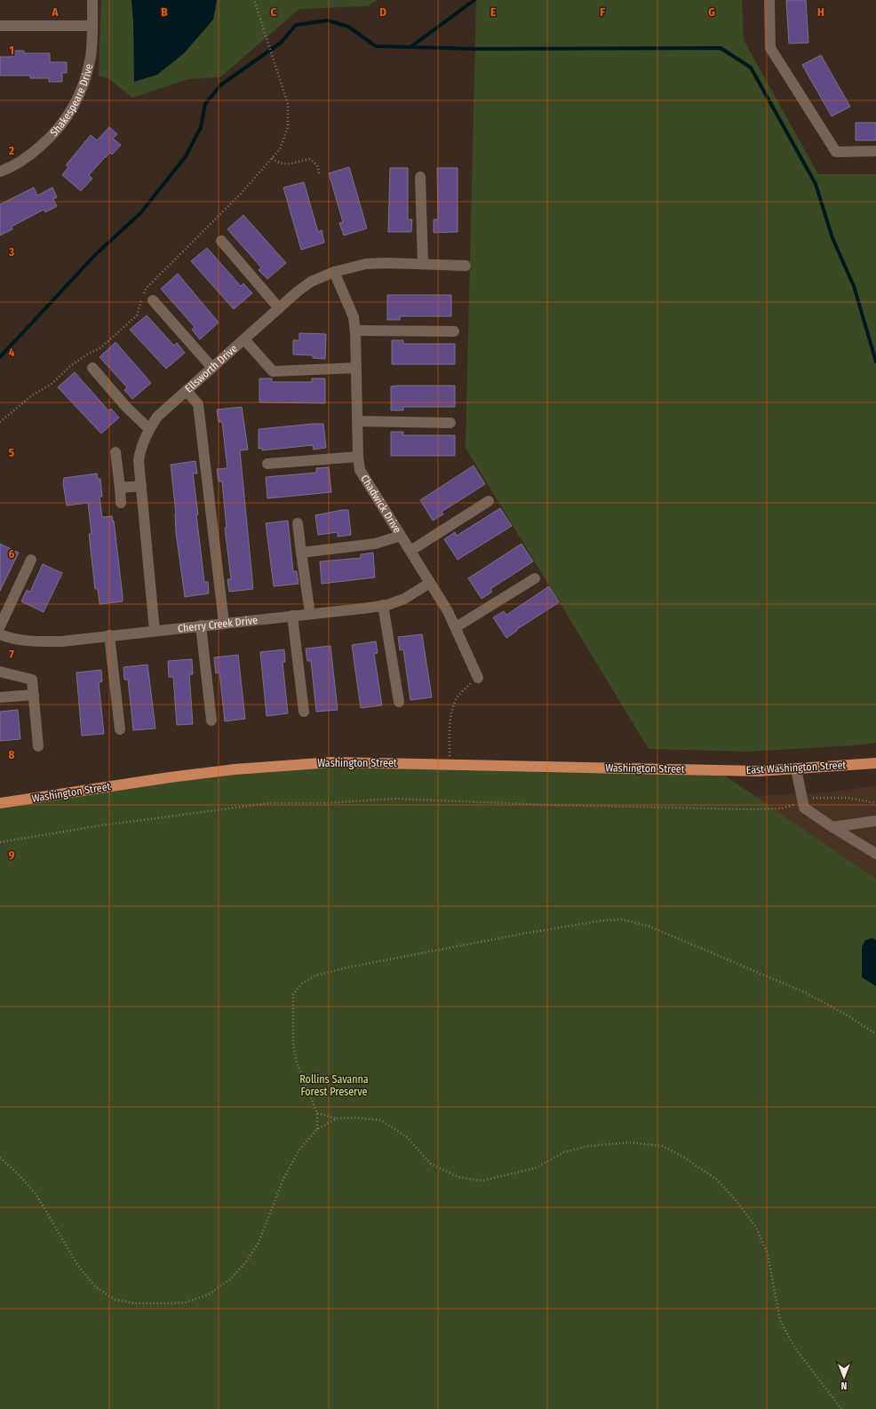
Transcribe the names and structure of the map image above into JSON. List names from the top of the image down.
{
  "streets": {
    "main road": ["Washington Street", "East Washington Street"],
    "street": [
      "Shakespeare Drive",
      "Ellsworth Drive",
      "Chadwick Drive",
      "Cherry Creek Drive"
    ]
  },
  "crossings": [
    ["Ellsworth Drive", "Chadwick Drive"],
    ["Ellsworth Drive", "Cherry Creek Drive"],
    ["Chadwick Drive", "Cherry Creek Drive"],
    ["Washington Street", "East Washington Street"]
  ],
  "parks": ["Rollins Savanna Forest Preserve"],
  "north": "bottom",
  "grid": {
    "columns": [
      "A",
      "B",
      "C",
      "D",
      "E",
      "F",
      "G",
      "H"
    ],
    "rows": [
      "1",
      "2",
      "3",
      "4",
      "5",
      "6",
      "7",
      "8",
      "9"
    ]
  }
}
